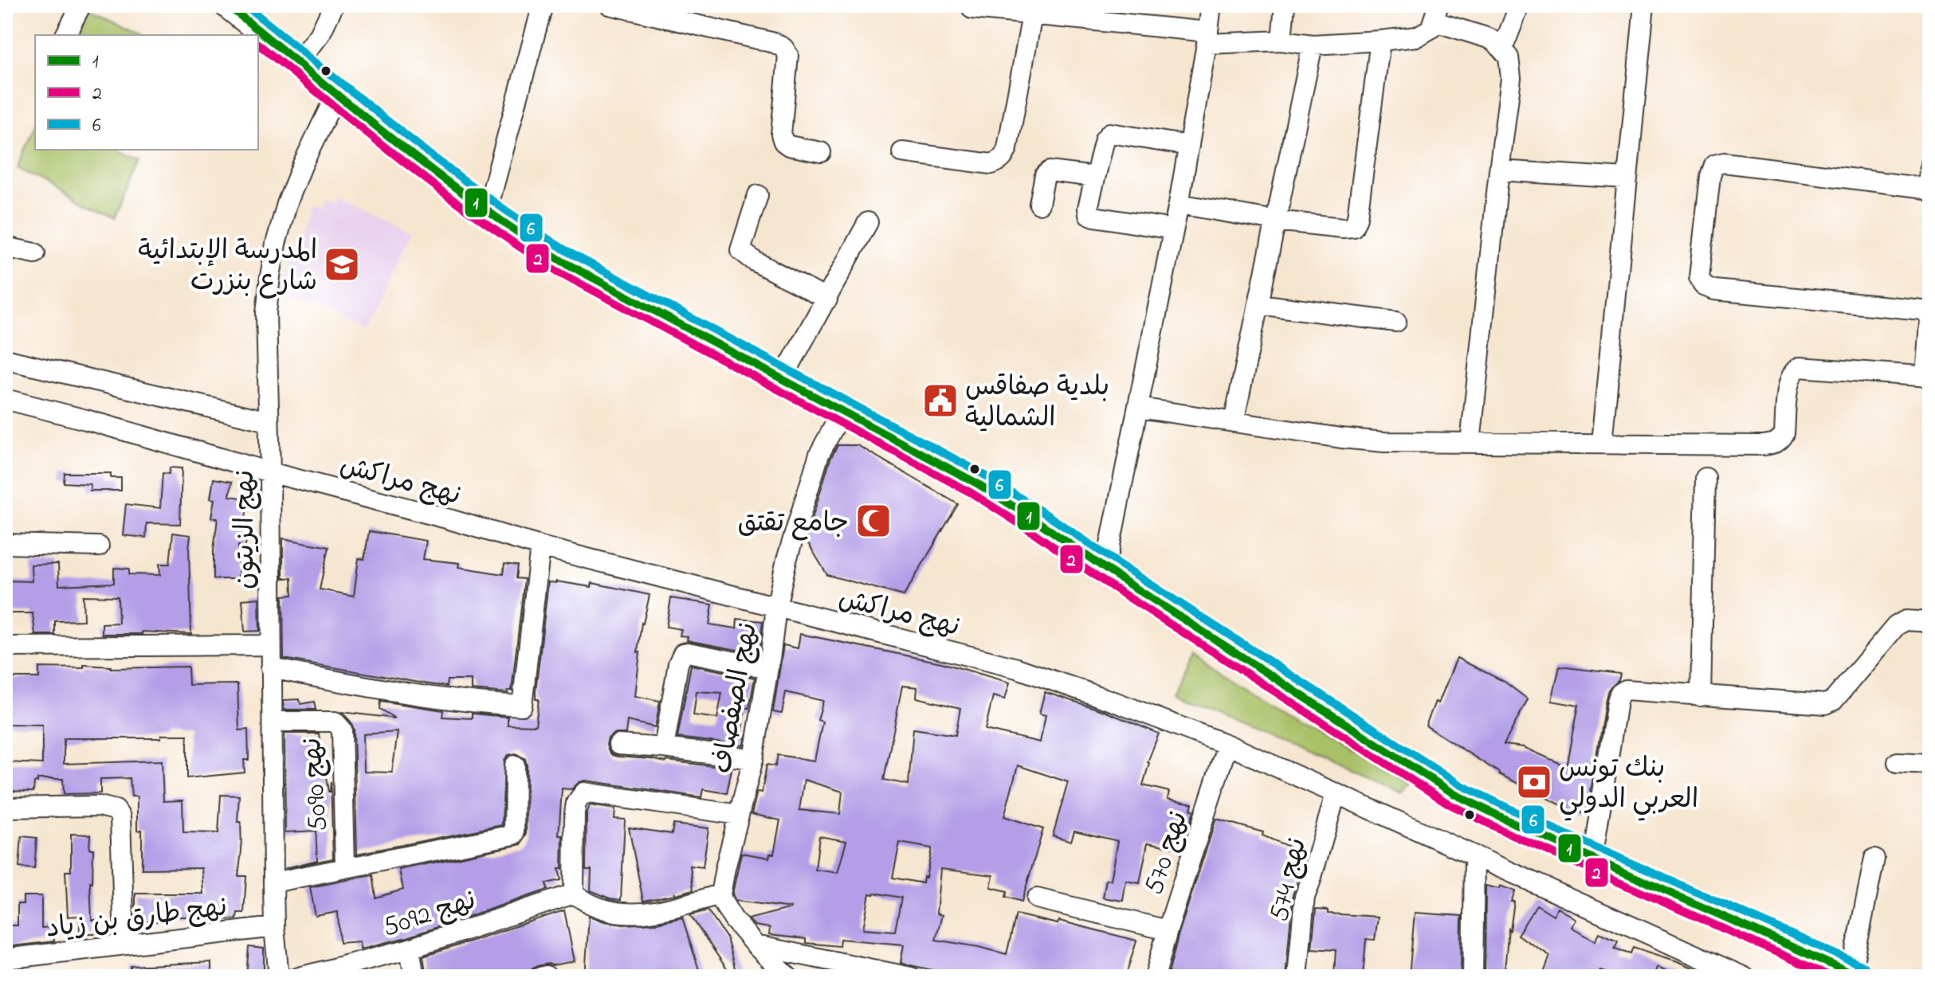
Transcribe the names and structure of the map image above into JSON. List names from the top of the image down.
{
  "streets": {
    "street": [
      "نهج مراكش",
      "نهج الزيتون",
      "نهج الصفصاف",
      "نهج 5090",
      "نهج 570",
      "نهج 574",
      "نهج 5092",
      "نهج طارق بن زياد"
    ]
  },
  "crossings": [
    ["نهج مراكش", "نهج الزيتون"],
    ["نهج مراكش", "نهج الصفصاف"],
    ["نهج مراكش", "نهج 570"],
    ["نهج مراكش", "نهج 574"],
    ["نهج الزيتون", "نهج 5090"],
    ["نهج الزيتون", "نهج طارق بن زياد"]
  ],
  "places": {
    "school or university": ["المدرسة الإبتدائية شارع بنزرت"],
    "public building": ["بلدية صفاقس الشمالية"],
    "mosque": ["جامع تقتق"],
    "bank": ["بنك تونس العربي الدولي"]
  },
  "lines": ["transit line 1", "transit line 6", "transit line 2"],
  "legend": ["1", "2", "6"]
}
